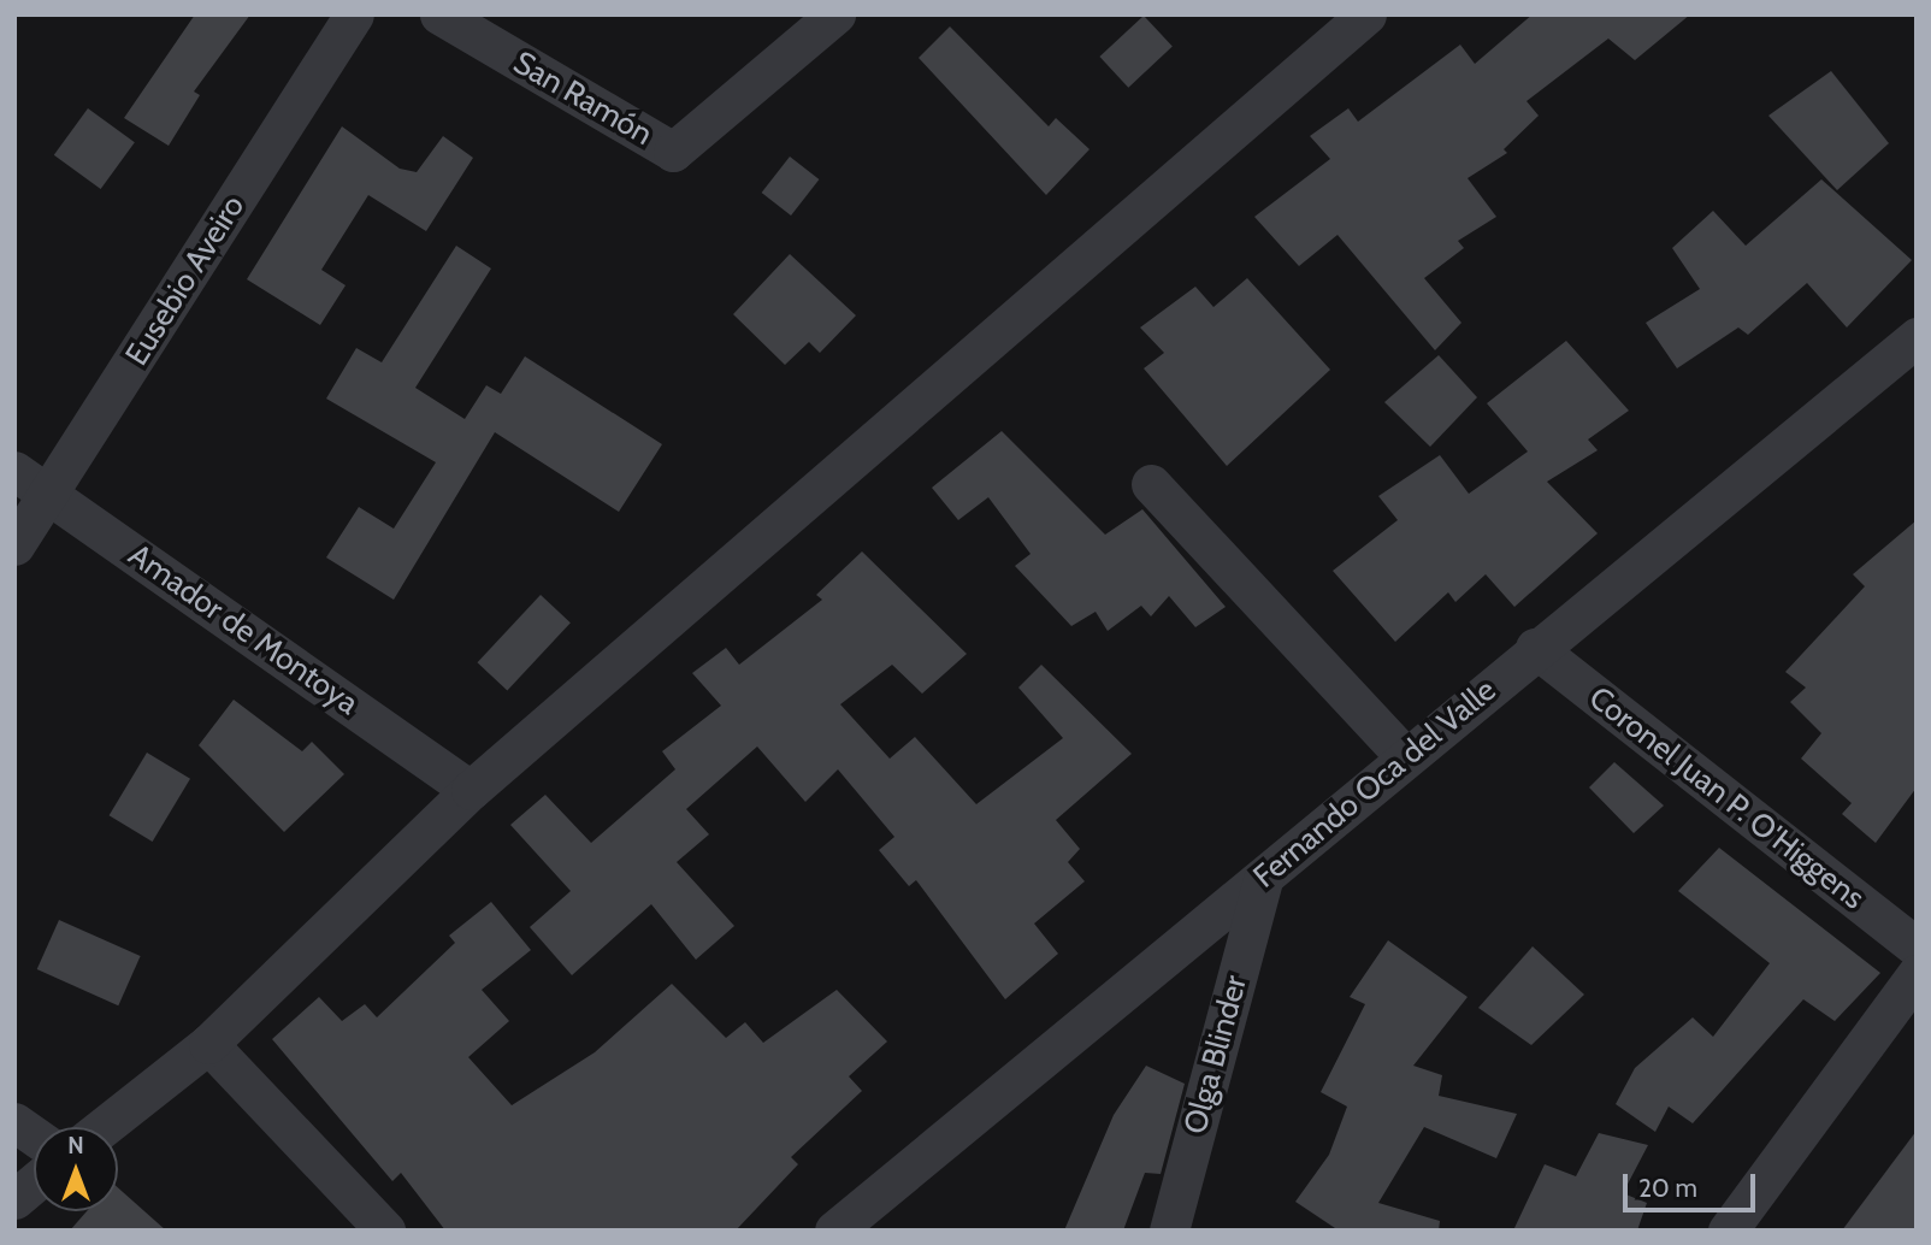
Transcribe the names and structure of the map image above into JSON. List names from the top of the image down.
{
  "streets": {
    "street": [
      "San Ramón",
      "Eusebio Aveiro",
      "Amador de Montoya",
      "Fernando Oca del Valle",
      "Coronel Juan P. O'Higgens",
      "Olga Blinder"
    ]
  },
  "crossings": [
    ["Eusebio Aveiro", "Amador de Montoya"],
    ["Fernando Oca del Valle", "Coronel Juan P. O'Higgens"],
    ["Fernando Oca del Valle", "Olga Blinder"]
  ],
  "scale_bar": "20 m",
  "north": "top"
}
